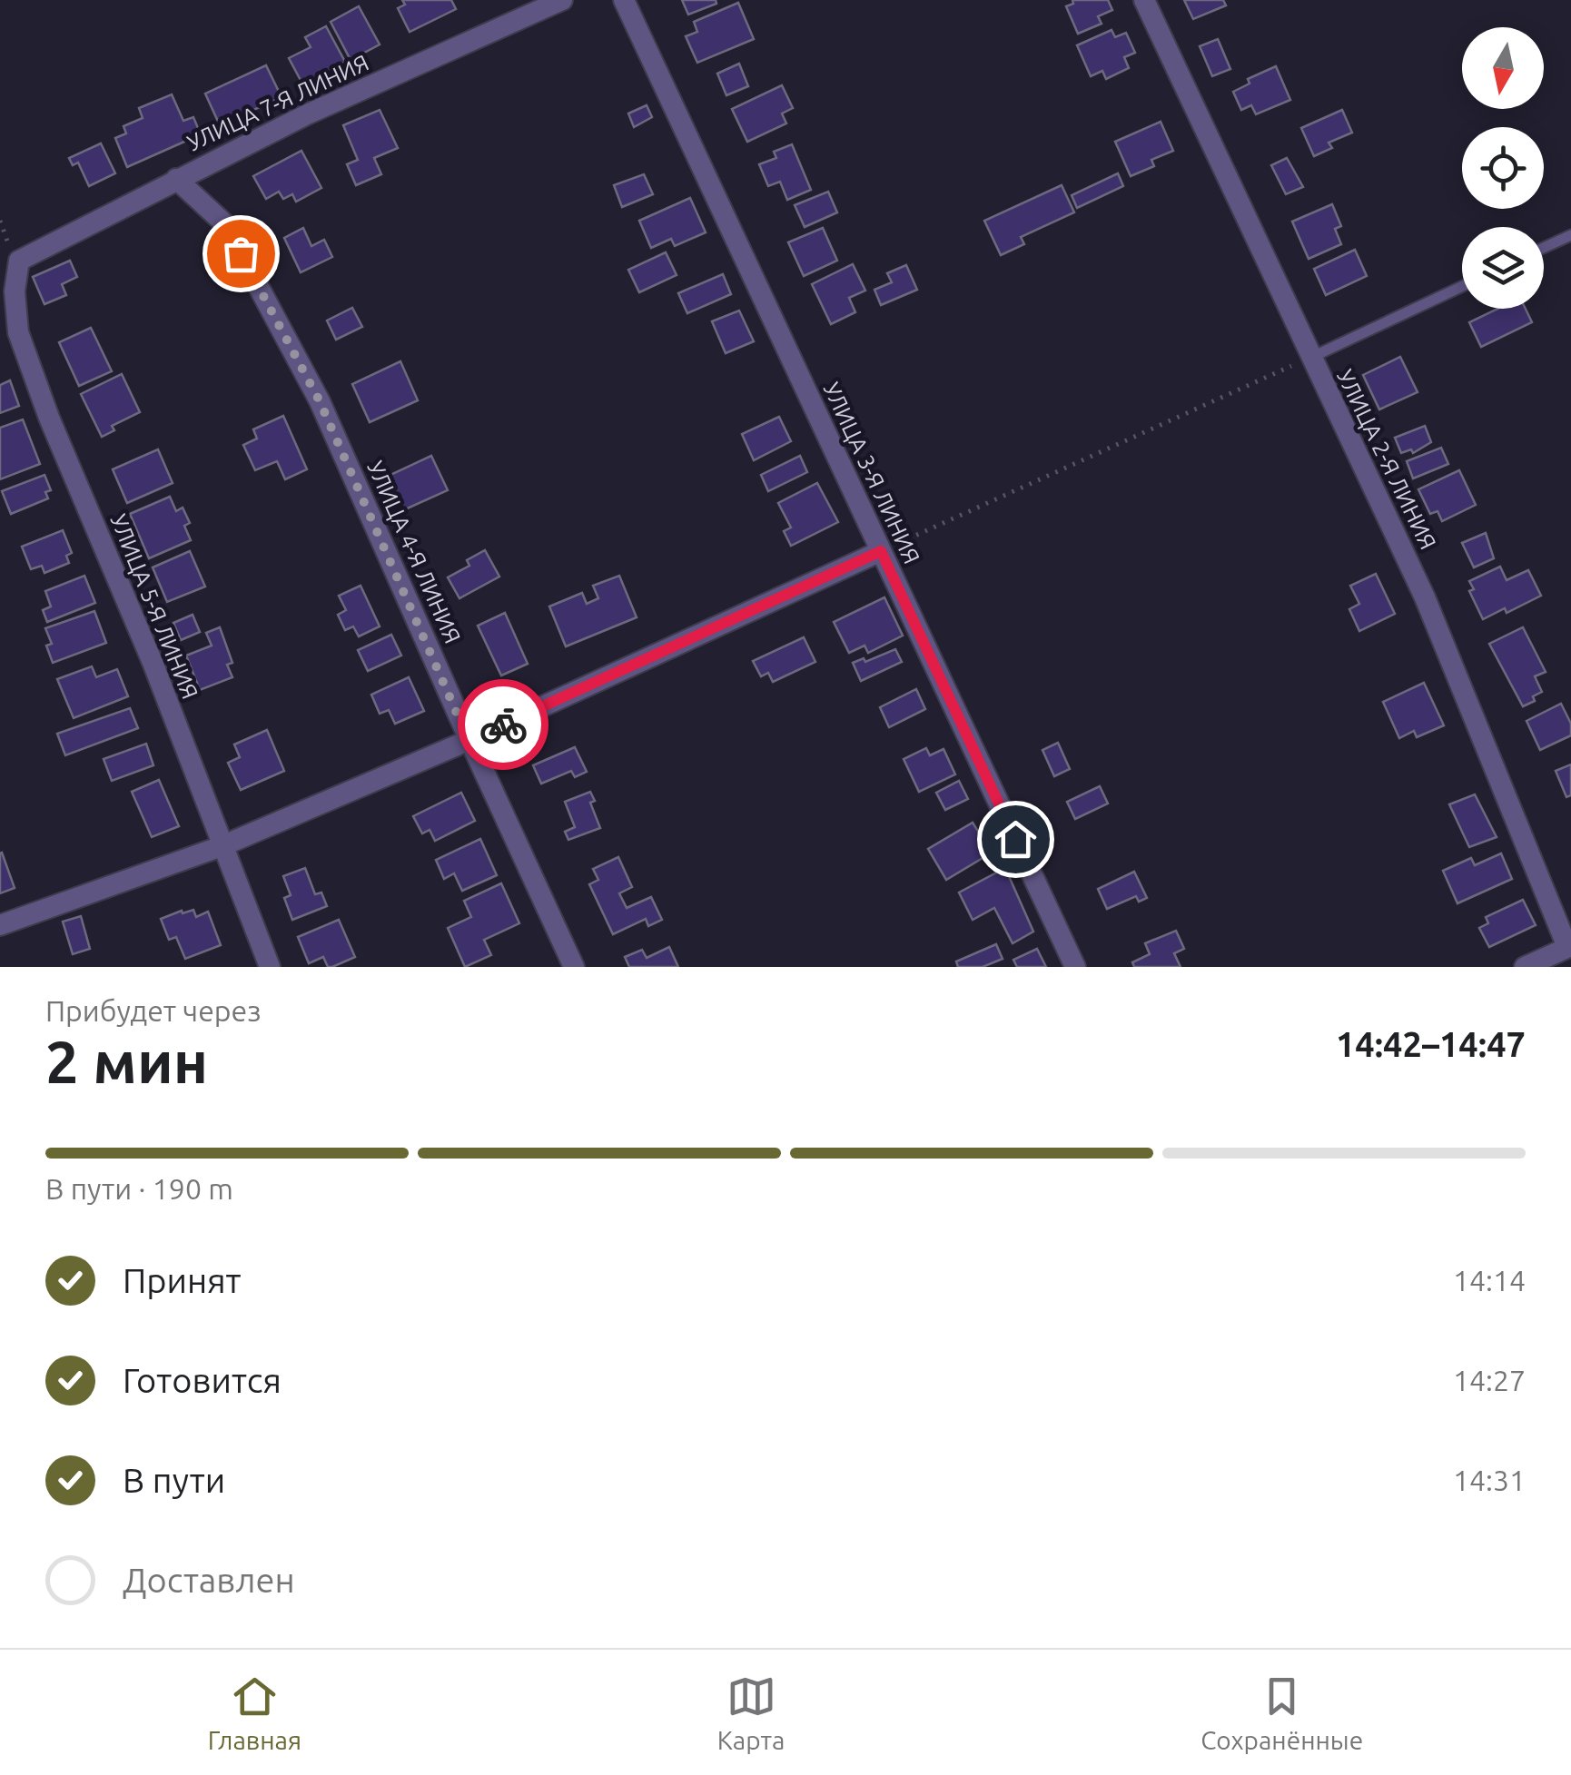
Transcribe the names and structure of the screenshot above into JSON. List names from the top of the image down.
{
  "streets": {
    "street": [
      "УЛИЦА 7-Я ЛИНИЯ",
      "УЛИЦА 2-Я ЛИНИЯ",
      "УЛИЦА 3-Я ЛИНИЯ",
      "УЛИЦА 4-Я ЛИНИЯ",
      "УЛИЦА 5-Я ЛИНИЯ"
    ]
  },
  "crossings": [
    ["УЛИЦА 7-Я ЛИНИЯ", "УЛИЦА 4-Я ЛИНИЯ"],
    ["УЛИЦА 7-Я ЛИНИЯ", "УЛИЦА 5-Я ЛИНИЯ"]
  ],
  "north": "bottom",
  "page": {
    "heading": ["2 мин", "Прибудет через", "14:42–14:47"],
    "bar": "В пути · 190 m",
    "list": [
      ["Принят", "14:14"],
      ["Готовится", "14:27"],
      ["В пути", "14:31"],
      "Доставлен"
    ],
    "tabs": ["Главная", "Карта", "Сохранённые"]
  }
}
